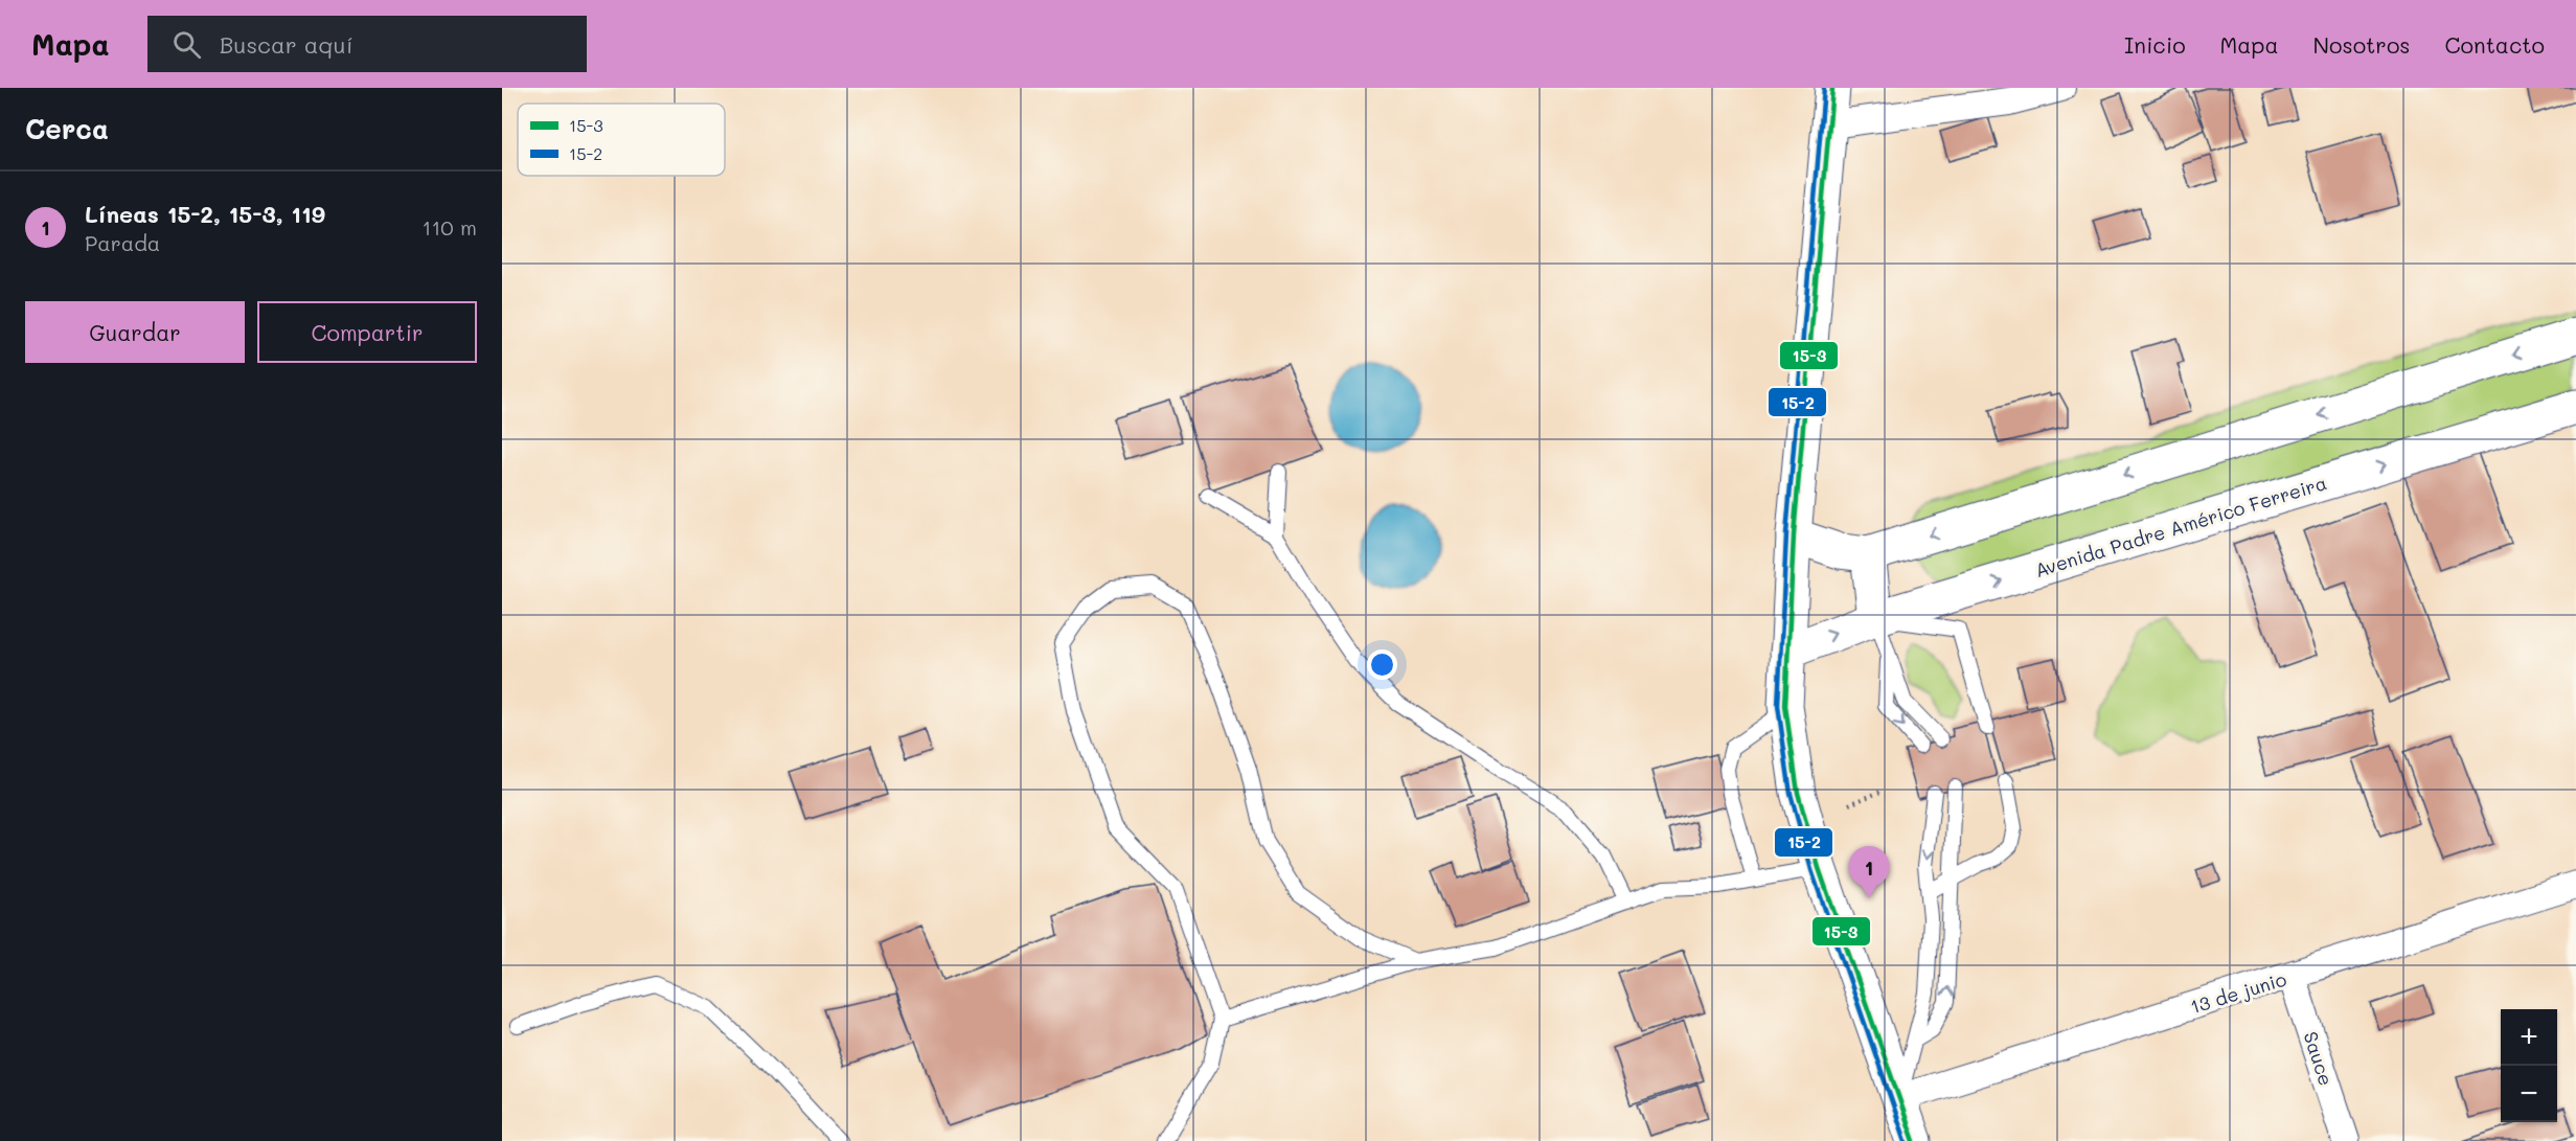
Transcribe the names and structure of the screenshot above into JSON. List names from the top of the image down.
{
  "streets": {
    "street": ["Avenida Padre Américo Ferreira", "13 de junio", "Sauce"]
  },
  "crossings": [
    ["13 de junio", "Sauce"]
  ],
  "lines": ["transit line 15-3", "transit line 15-2"],
  "legend": ["15-3", "15-2"],
  "page": {
    "header": "Mapa",
    "search": "Buscar aquí",
    "nav": [
      "Inicio",
      "Mapa",
      "Nosotros",
      "Contacto"
    ],
    "heading": "Cerca",
    "list": [
      {
        "mark": "1",
        "name": "Líneas 15-2, 15-3, 119",
        "note": "Parada",
        "value": "110 m"
      }
    ],
    "buttons": ["Guardar", "Compartir"],
    "pins": "1",
    "map_buttons": ["+", "−"]
  }
}
